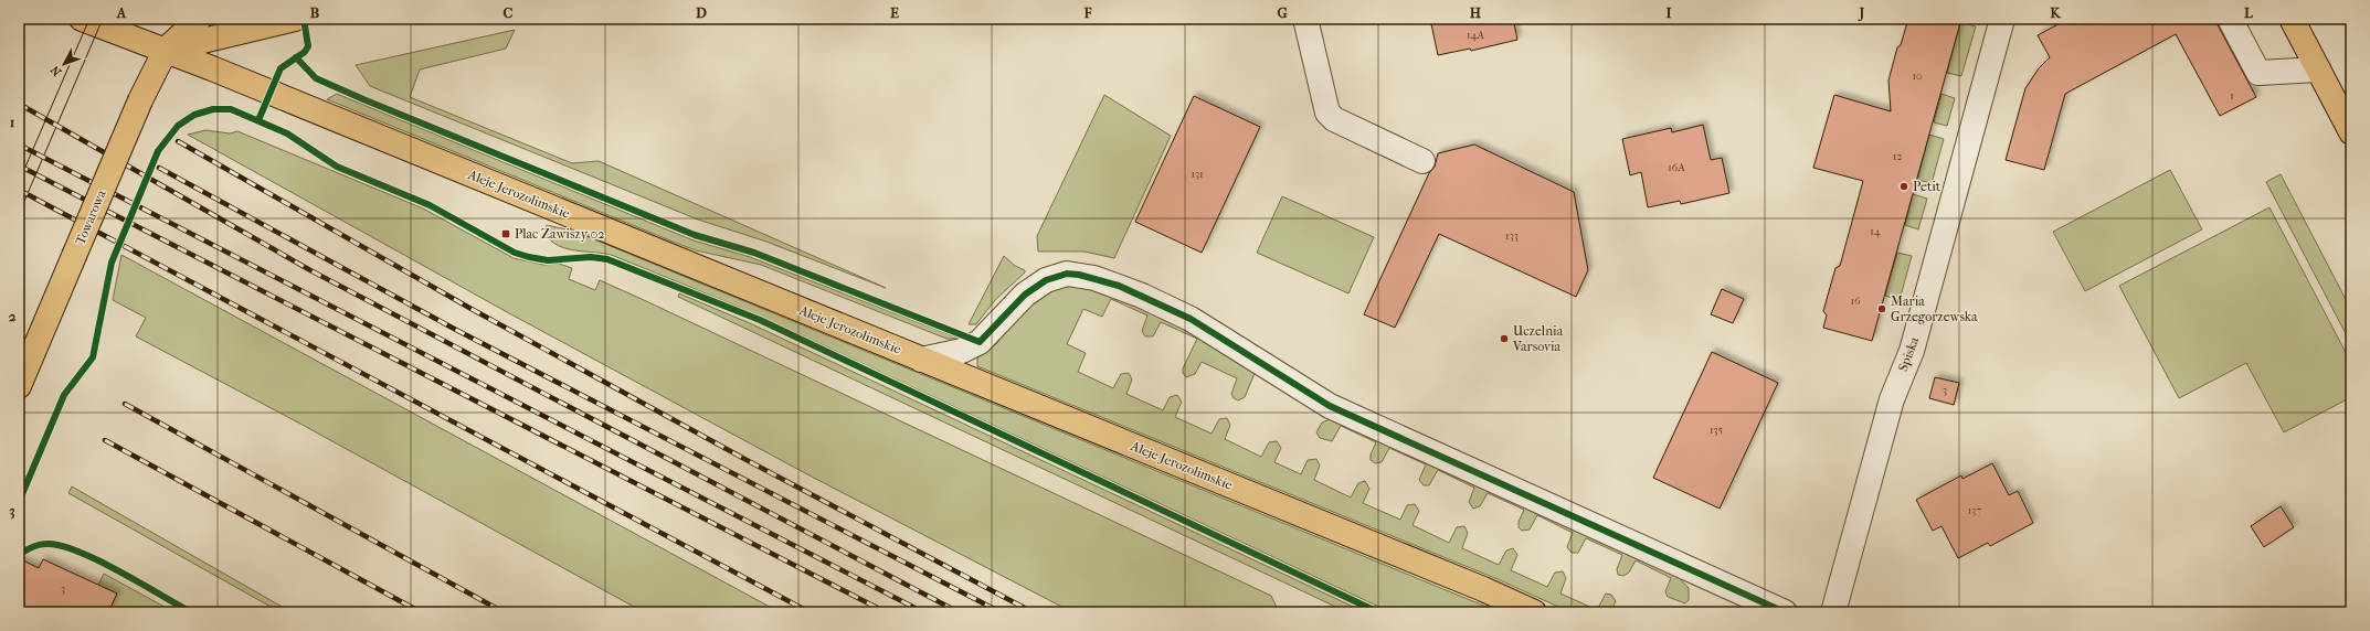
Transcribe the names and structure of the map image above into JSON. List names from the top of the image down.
{
  "streets": {
    "main road": ["Aleje Jerozolimskie", "Towarowa"],
    "street": ["Spiska"]
  },
  "crossings": [
    ["Aleje Jerozolimskie", "Towarowa"]
  ],
  "places": {
    "other": ["Petit", "Maria Grzegorzewska", "Uczelnia Varsovia"],
    "transit": ["Plac Zawiszy 02"]
  },
  "house_numbers": [
    "14A",
    "10",
    "1",
    "12",
    "16A",
    "131",
    "14",
    "133",
    "16",
    "3",
    "135",
    "137",
    "3"
  ],
  "north": "bottom left",
  "grid": {
    "columns": [
      "A",
      "B",
      "C",
      "D",
      "E",
      "F",
      "G",
      "H",
      "I",
      "J",
      "K",
      "L"
    ],
    "rows": ["1", "2", "3"]
  }
}
